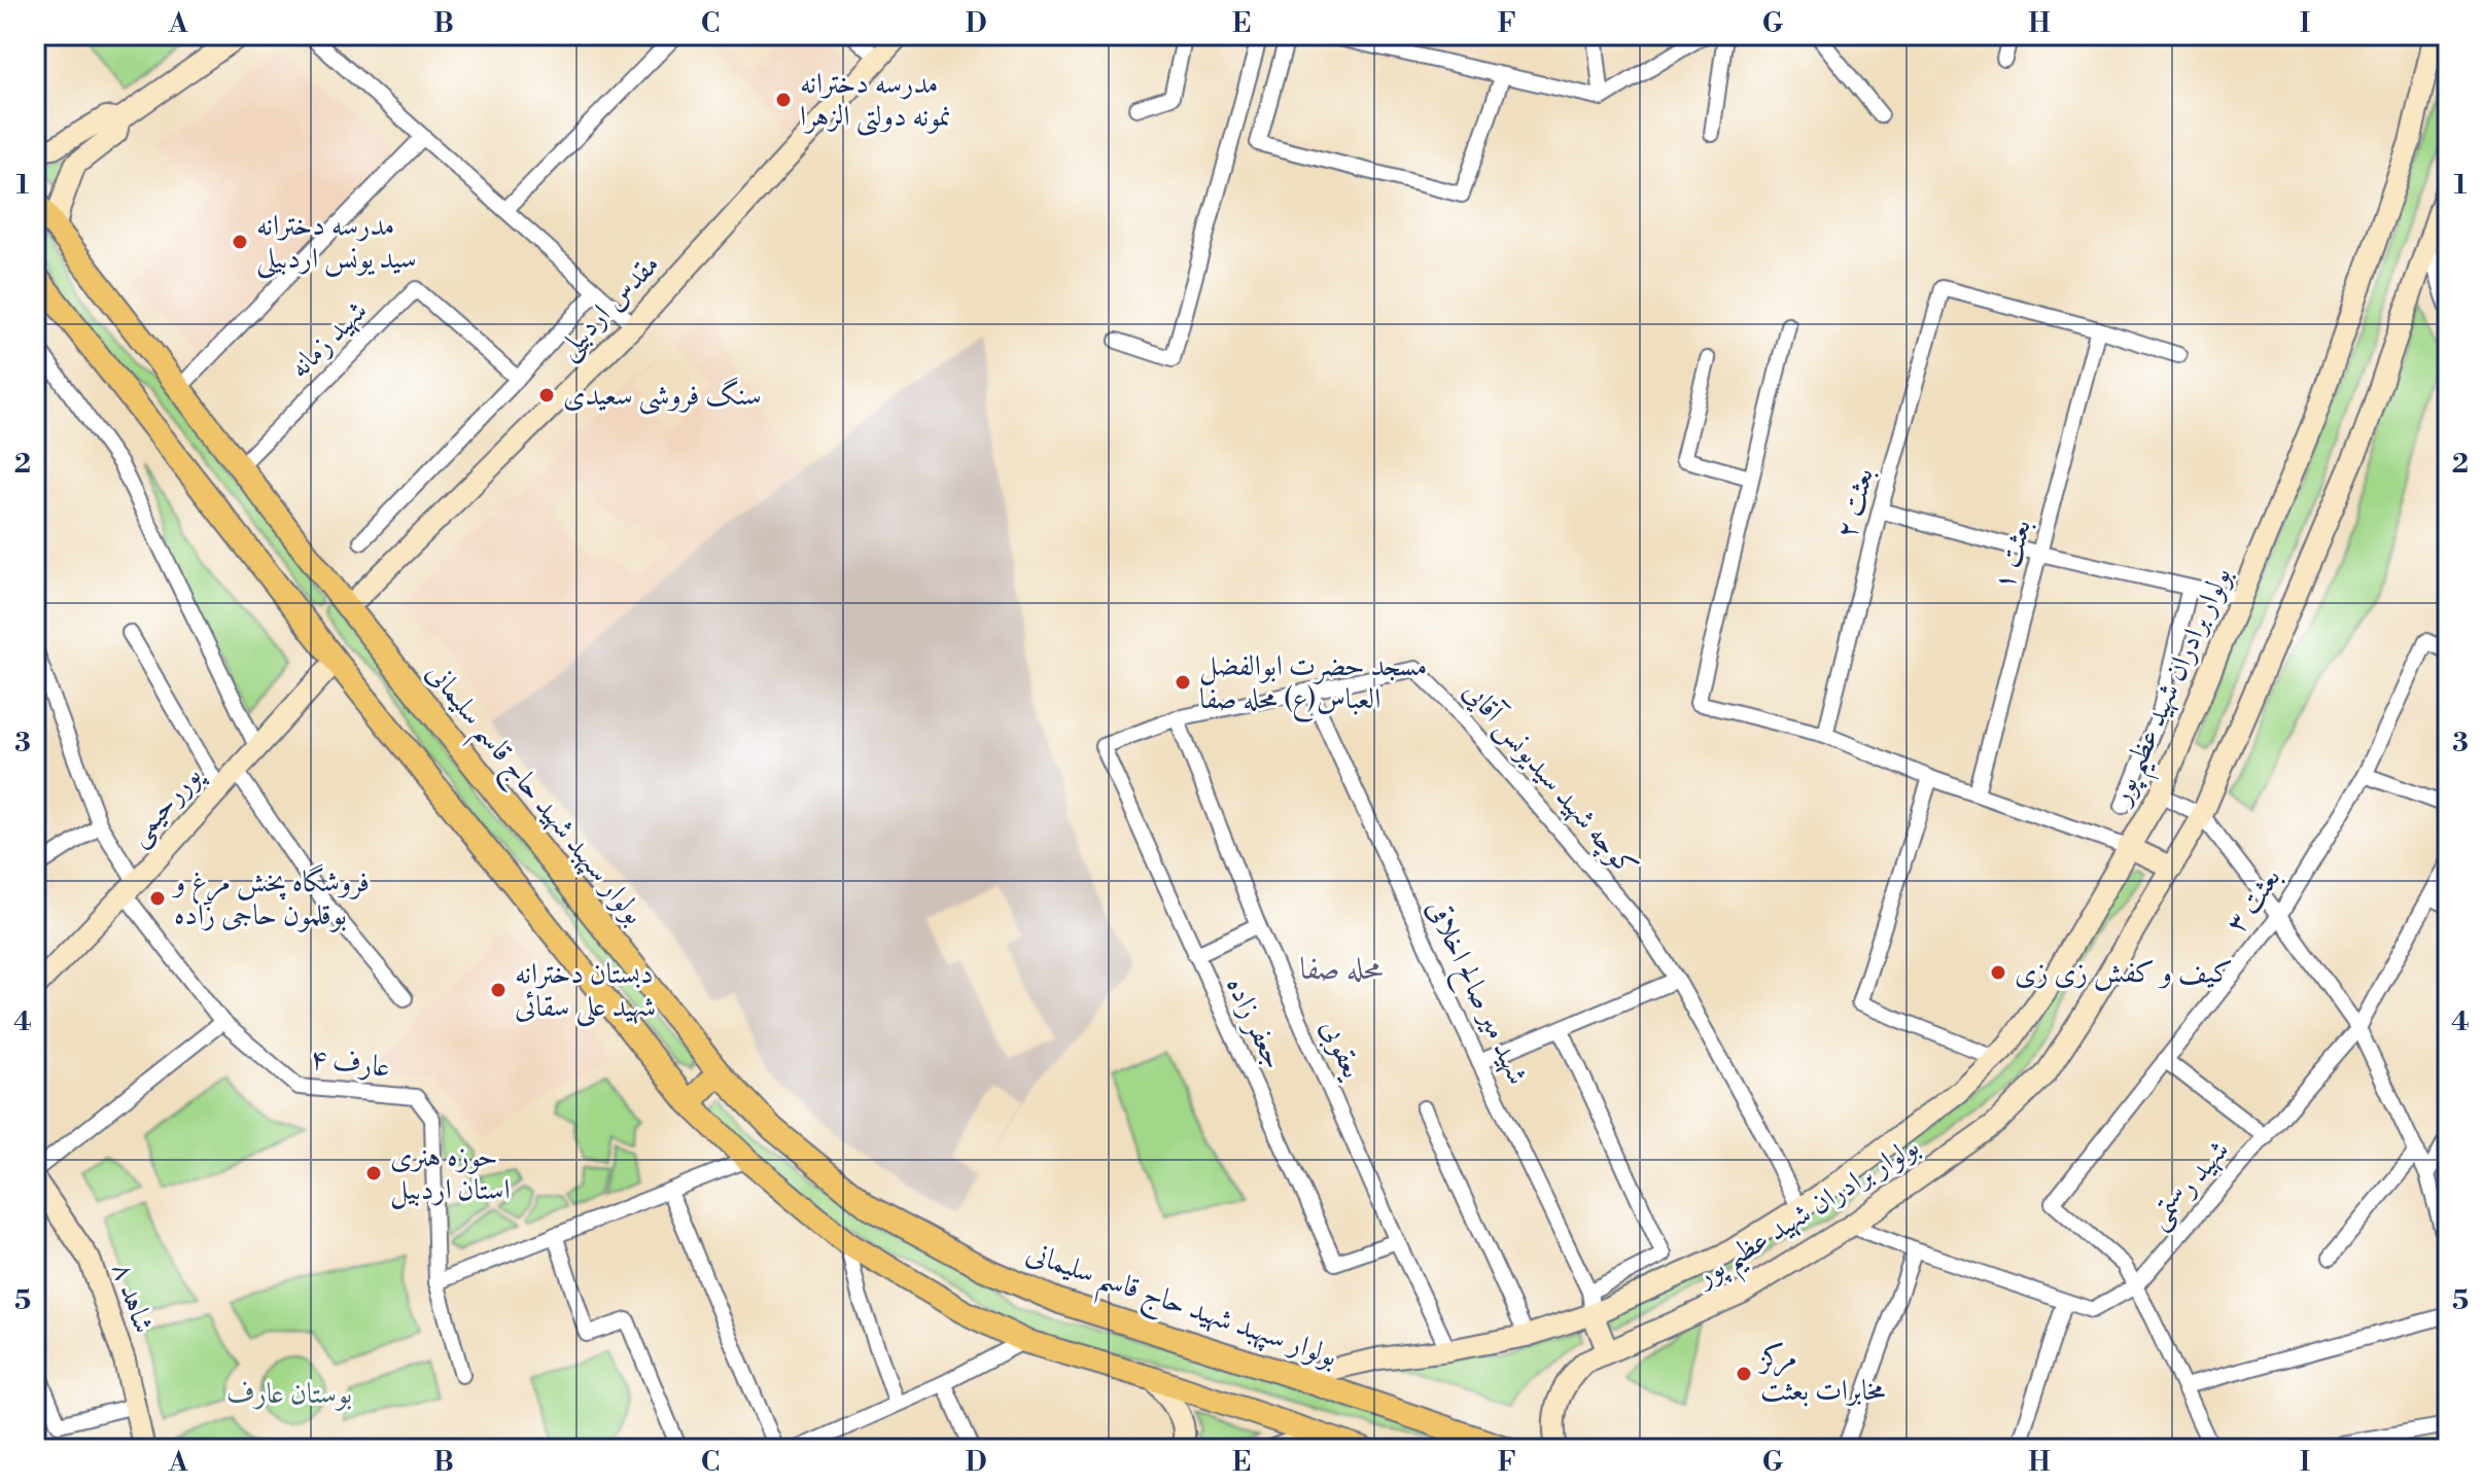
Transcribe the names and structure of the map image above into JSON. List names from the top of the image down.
{
  "streets": {
    "main road": [
      "مقدس اردبیلی",
      "بولوار برادران شهید عظیم‌ پور",
      "بولوار سپهبد شهید حاج قاسم سلیمانی",
      "پوررحیمی",
      "شاهد ۸"
    ],
    "street": [
      "شهید زمانه",
      "بعثت ۲",
      "بعثت ۱",
      "کوچه شهید سیدیونس آقایی",
      "بعثت ۳",
      "شهید میر صالح اخلاقی",
      "جعفر زاده",
      "یعقوبی",
      "عارف ۴",
      "شهید رستمی"
    ]
  },
  "crossings": [
    ["مقدس اردبیلی", "بولوار سپهبد شهید حاج قاسم سلیمانی"],
    ["شهید زمانه", "بولوار سپهبد شهید حاج قاسم سلیمانی"],
    ["بعثت ۲", "بعثت ۱"],
    ["بولوار برادران شهید عظیم‌ پور", "کوچه شهید سیدیونس آقایی"],
    ["بولوار برادران شهید عظیم‌ پور", "بولوار سپهبد شهید حاج قاسم سلیمانی"],
    ["بولوار برادران شهید عظیم‌ پور", "شهید میر صالح اخلاقی"],
    ["بولوار برادران شهید عظیم‌ پور", "یعقوبی"],
    ["بولوار برادران شهید عظیم‌ پور", "شهید رستمی"],
    ["کوچه شهید سیدیونس آقایی", "شهید میر صالح اخلاقی"],
    ["کوچه شهید سیدیونس آقایی", "جعفر زاده"],
    ["کوچه شهید سیدیونس آقایی", "یعقوبی"],
    ["پوررحیمی", "عارف ۴"],
    ["بعثت ۳", "شهید رستمی"],
    ["جعفر زاده", "یعقوبی"]
  ],
  "districts": ["محله صفا"],
  "parks": ["بوستان عارف"],
  "places": [
    "مدرسه دخترانه نمونه دولتی الزهرا",
    "مدرسه دخترانه سید یونس اردبیلی",
    "سنگ فروشی سعیدی",
    "مسجد حضرت ابوالفضل العباس(ع) محله صفا",
    "فروشگاه پخش مرغ و بوقلمون حاجی زاده",
    "کیف و کفش زی زی",
    "دبستان دخترانه شهید علی سقائی",
    "حوزه هنری استان اردبیل",
    "مرکز مخابرات بعثت"
  ],
  "grid": {
    "columns": [
      "A",
      "B",
      "C",
      "D",
      "E",
      "F",
      "G",
      "H",
      "I"
    ],
    "rows": [
      "1",
      "2",
      "3",
      "4",
      "5"
    ]
  }
}
